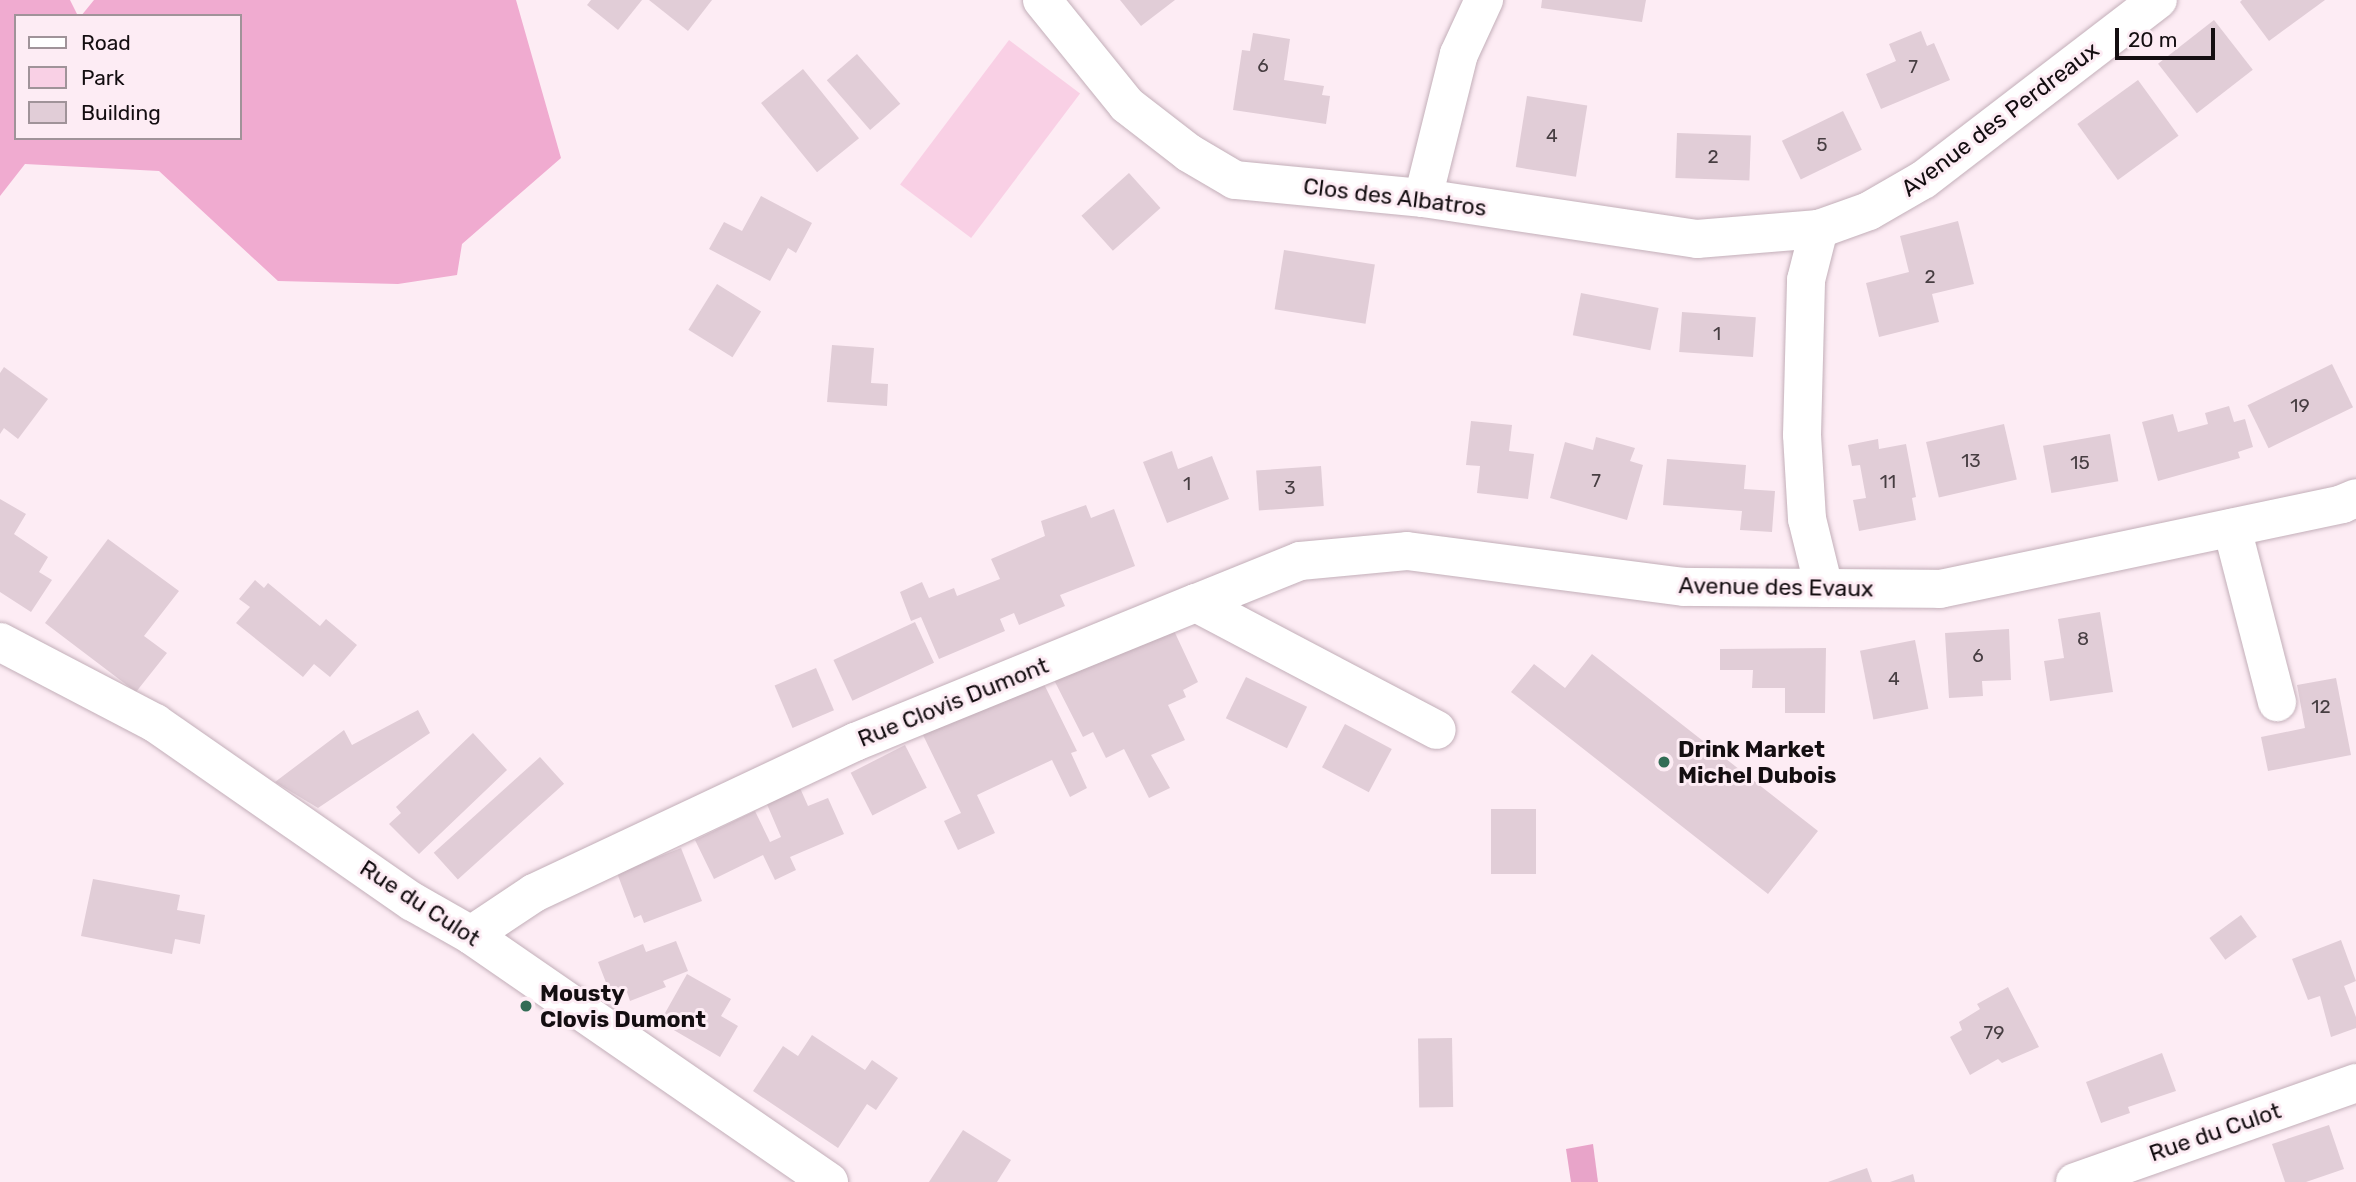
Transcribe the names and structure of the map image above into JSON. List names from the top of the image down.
{
  "streets": {
    "street": [
      "Avenue des Perdreaux",
      "Clos des Albatros",
      "Avenue des Evaux",
      "Rue Clovis Dumont",
      "Rue du Culot"
    ]
  },
  "crossings": [
    ["Avenue des Perdreaux", "Clos des Albatros"],
    ["Avenue des Evaux", "Rue Clovis Dumont"],
    ["Rue Clovis Dumont", "Rue du Culot"]
  ],
  "places": ["Drink Market Michel Dubois", "Mousty Clovis Dumont"],
  "house_numbers": [
    "6",
    "7",
    "4",
    "5",
    "2",
    "2",
    "1",
    "19",
    "13",
    "15",
    "7",
    "11",
    "1",
    "3",
    "8",
    "6",
    "4",
    "12",
    "79"
  ],
  "legend": ["Road", "Park", "Building"],
  "scale_bar": "20 m"
}
